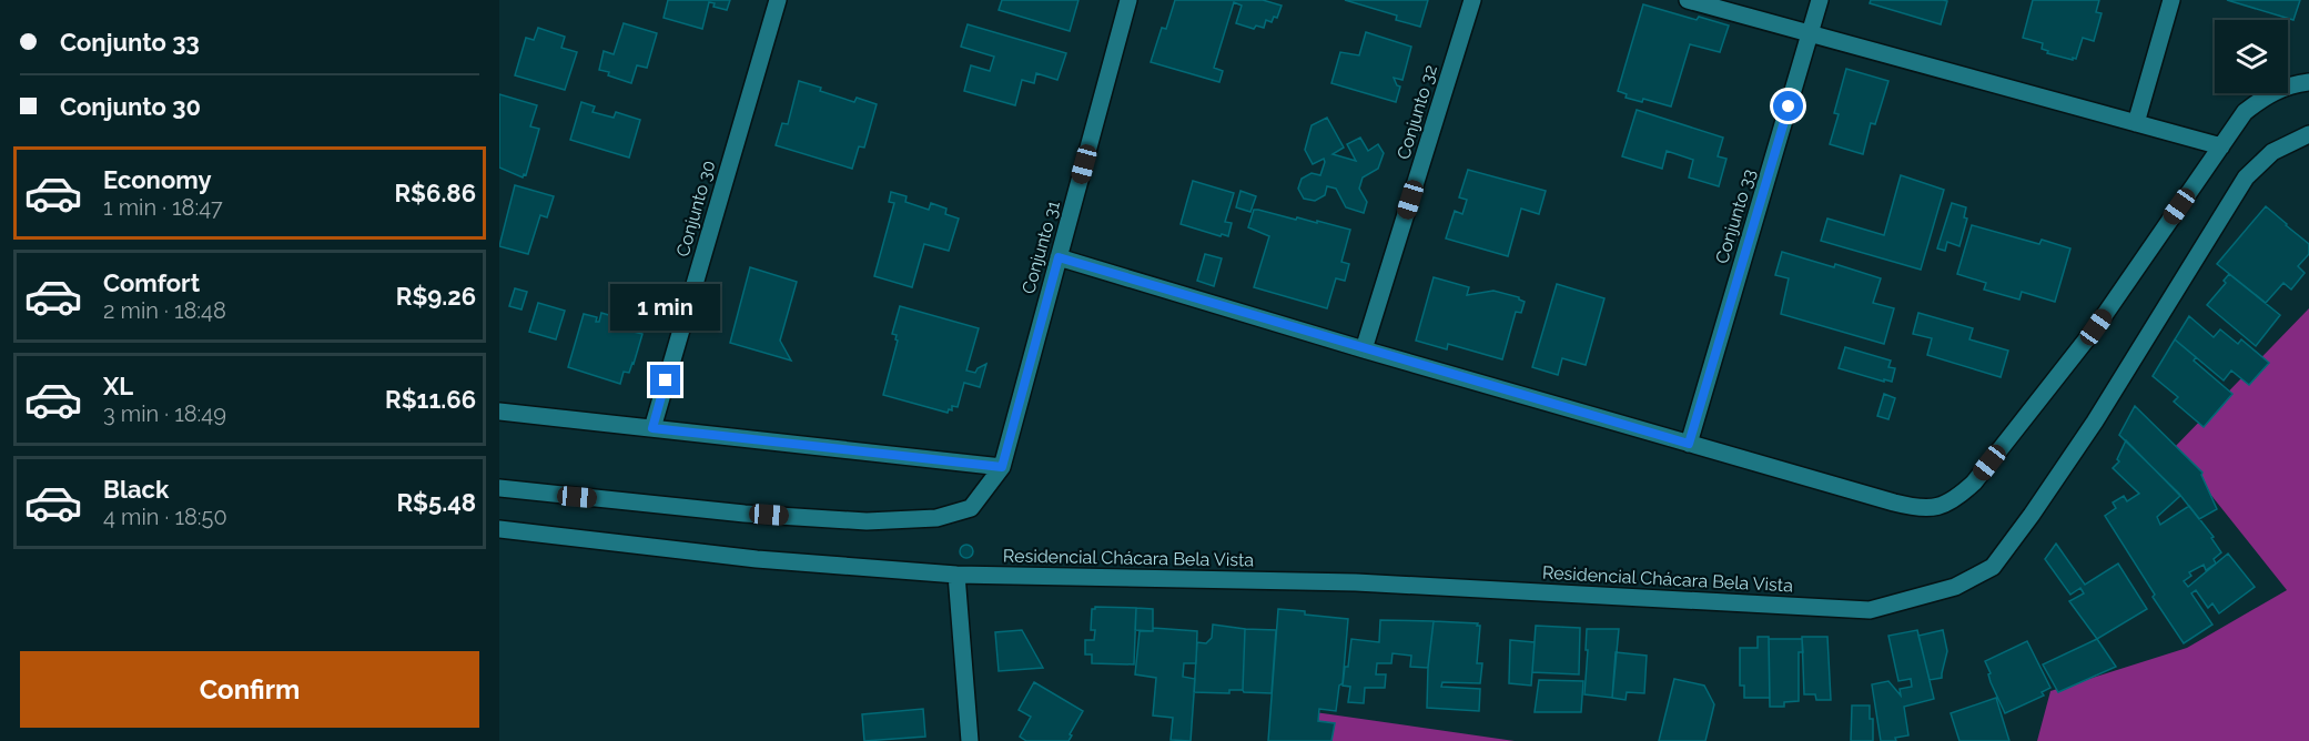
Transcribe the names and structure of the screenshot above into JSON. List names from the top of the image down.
{
  "streets": {
    "street": [
      "Conjunto 32",
      "Conjunto 30",
      "Conjunto 33",
      "Conjunto 31",
      "Residencial Chácara Bela Vista"
    ]
  },
  "page": {
    "banner": ["Conjunto 33", "Conjunto 30"],
    "list": [
      {
        "name": "Economy",
        "note": "1 min · 18:47",
        "value": "R$6.86"
      },
      {
        "name": "Comfort",
        "note": "2 min · 18:48",
        "value": "R$9.26"
      },
      {
        "name": "XL",
        "note": "3 min · 18:49",
        "value": "R$11.66"
      },
      {
        "name": "Black",
        "note": "4 min · 18:50",
        "value": "R$5.48"
      }
    ],
    "bubble": "1 min",
    "buttons": "Confirm"
  }
}
